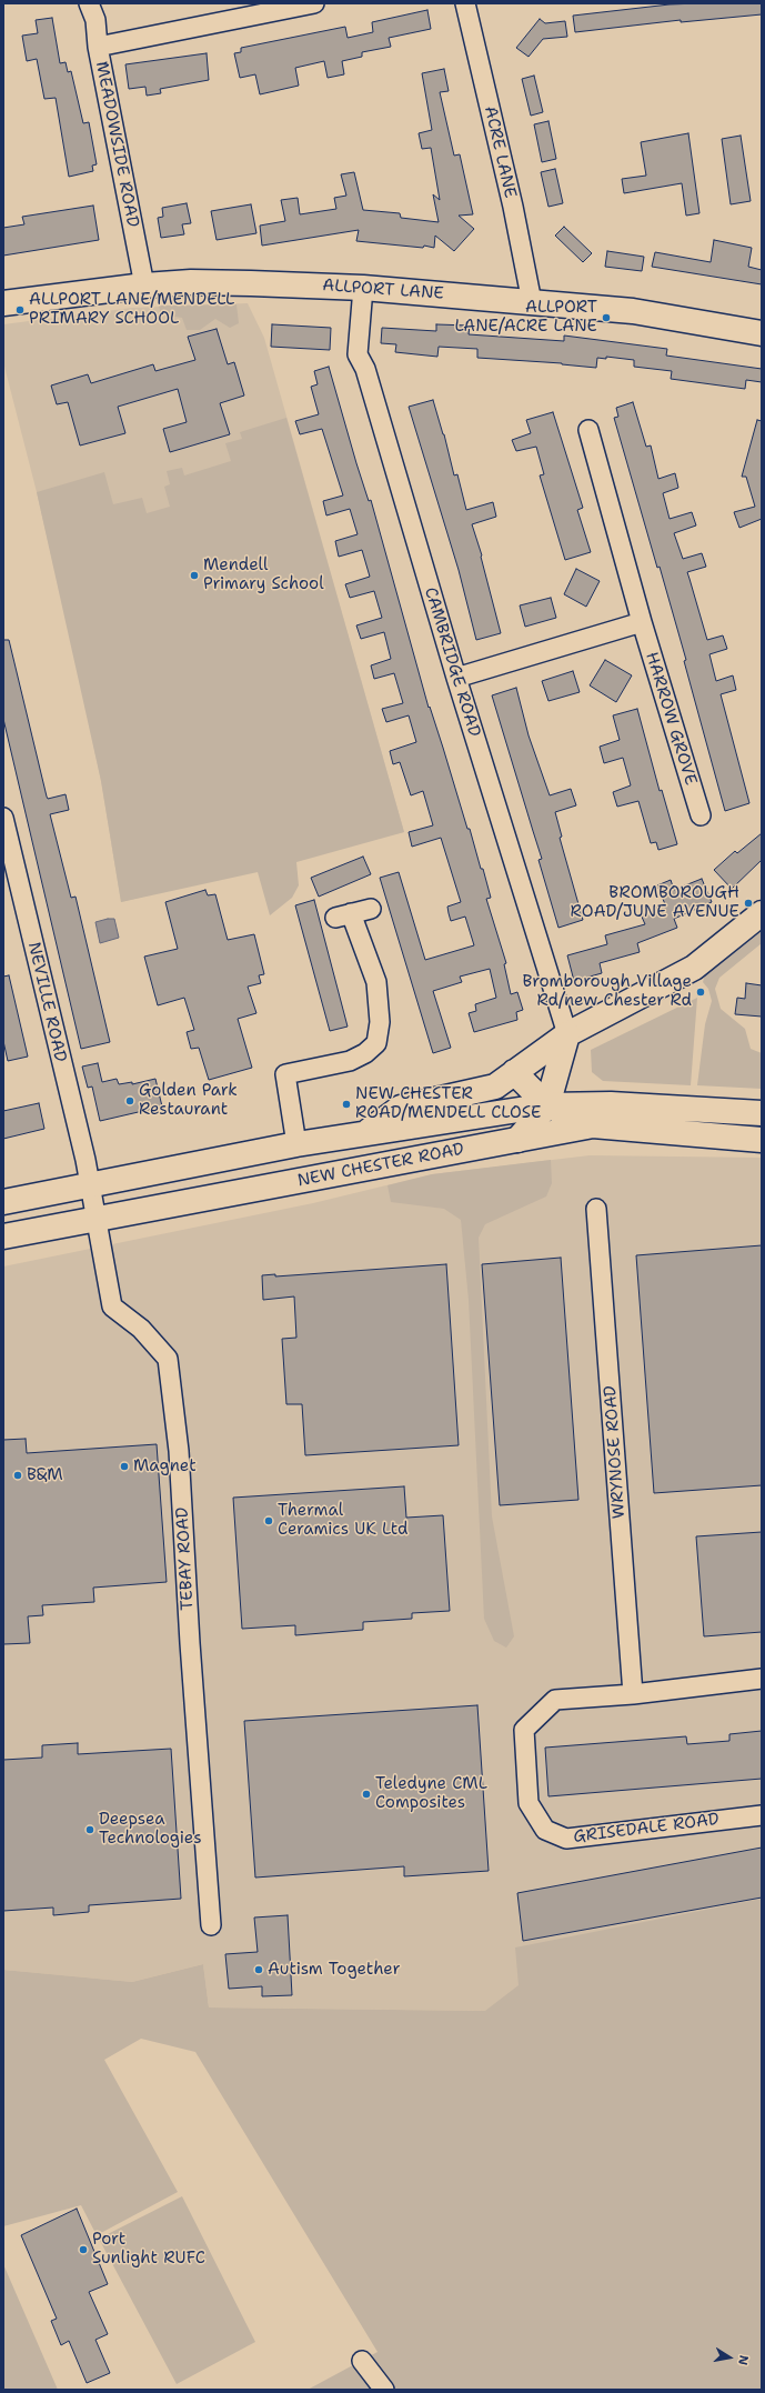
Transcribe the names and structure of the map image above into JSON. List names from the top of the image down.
{
  "streets": {
    "main road": ["ALLPORT LANE", "NEW CHESTER ROAD"],
    "street": [
      "MEADOWSIDE ROAD",
      "ACRE LANE",
      "CAMBRIDGE ROAD",
      "HARROW GROVE",
      "NEVILLE ROAD",
      "WRYNOSE ROAD",
      "TEBAY ROAD",
      "GRISEDALE ROAD"
    ]
  },
  "crossings": [
    ["MEADOWSIDE ROAD", "ALLPORT LANE"],
    ["ACRE LANE", "ALLPORT LANE"],
    ["ALLPORT LANE", "CAMBRIDGE ROAD"],
    ["NEVILLE ROAD", "NEW CHESTER ROAD"],
    ["NEVILLE ROAD", "TEBAY ROAD"],
    ["NEW CHESTER ROAD", "TEBAY ROAD"],
    ["WRYNOSE ROAD", "GRISEDALE ROAD"]
  ],
  "places": [
    "ALLPORT LANE/MENDELL PRIMARY SCHOOL",
    "ALLPORT LANE/ACRE LANE",
    "Mendell Primary School",
    "BROMBOROUGH ROAD/JUNE AVENUE",
    "Bromborough Village Rd/new Chester Rd",
    "Golden Park Restaurant",
    "NEW CHESTER ROAD/MENDELL CLOSE",
    "Magnet",
    "B&M",
    "Thermal Ceramics UK Ltd",
    "Teledyne CML Composites",
    "Deepsea Technologies",
    "Autism Together",
    "Port Sunlight RUFC"
  ],
  "north": "right"
}
